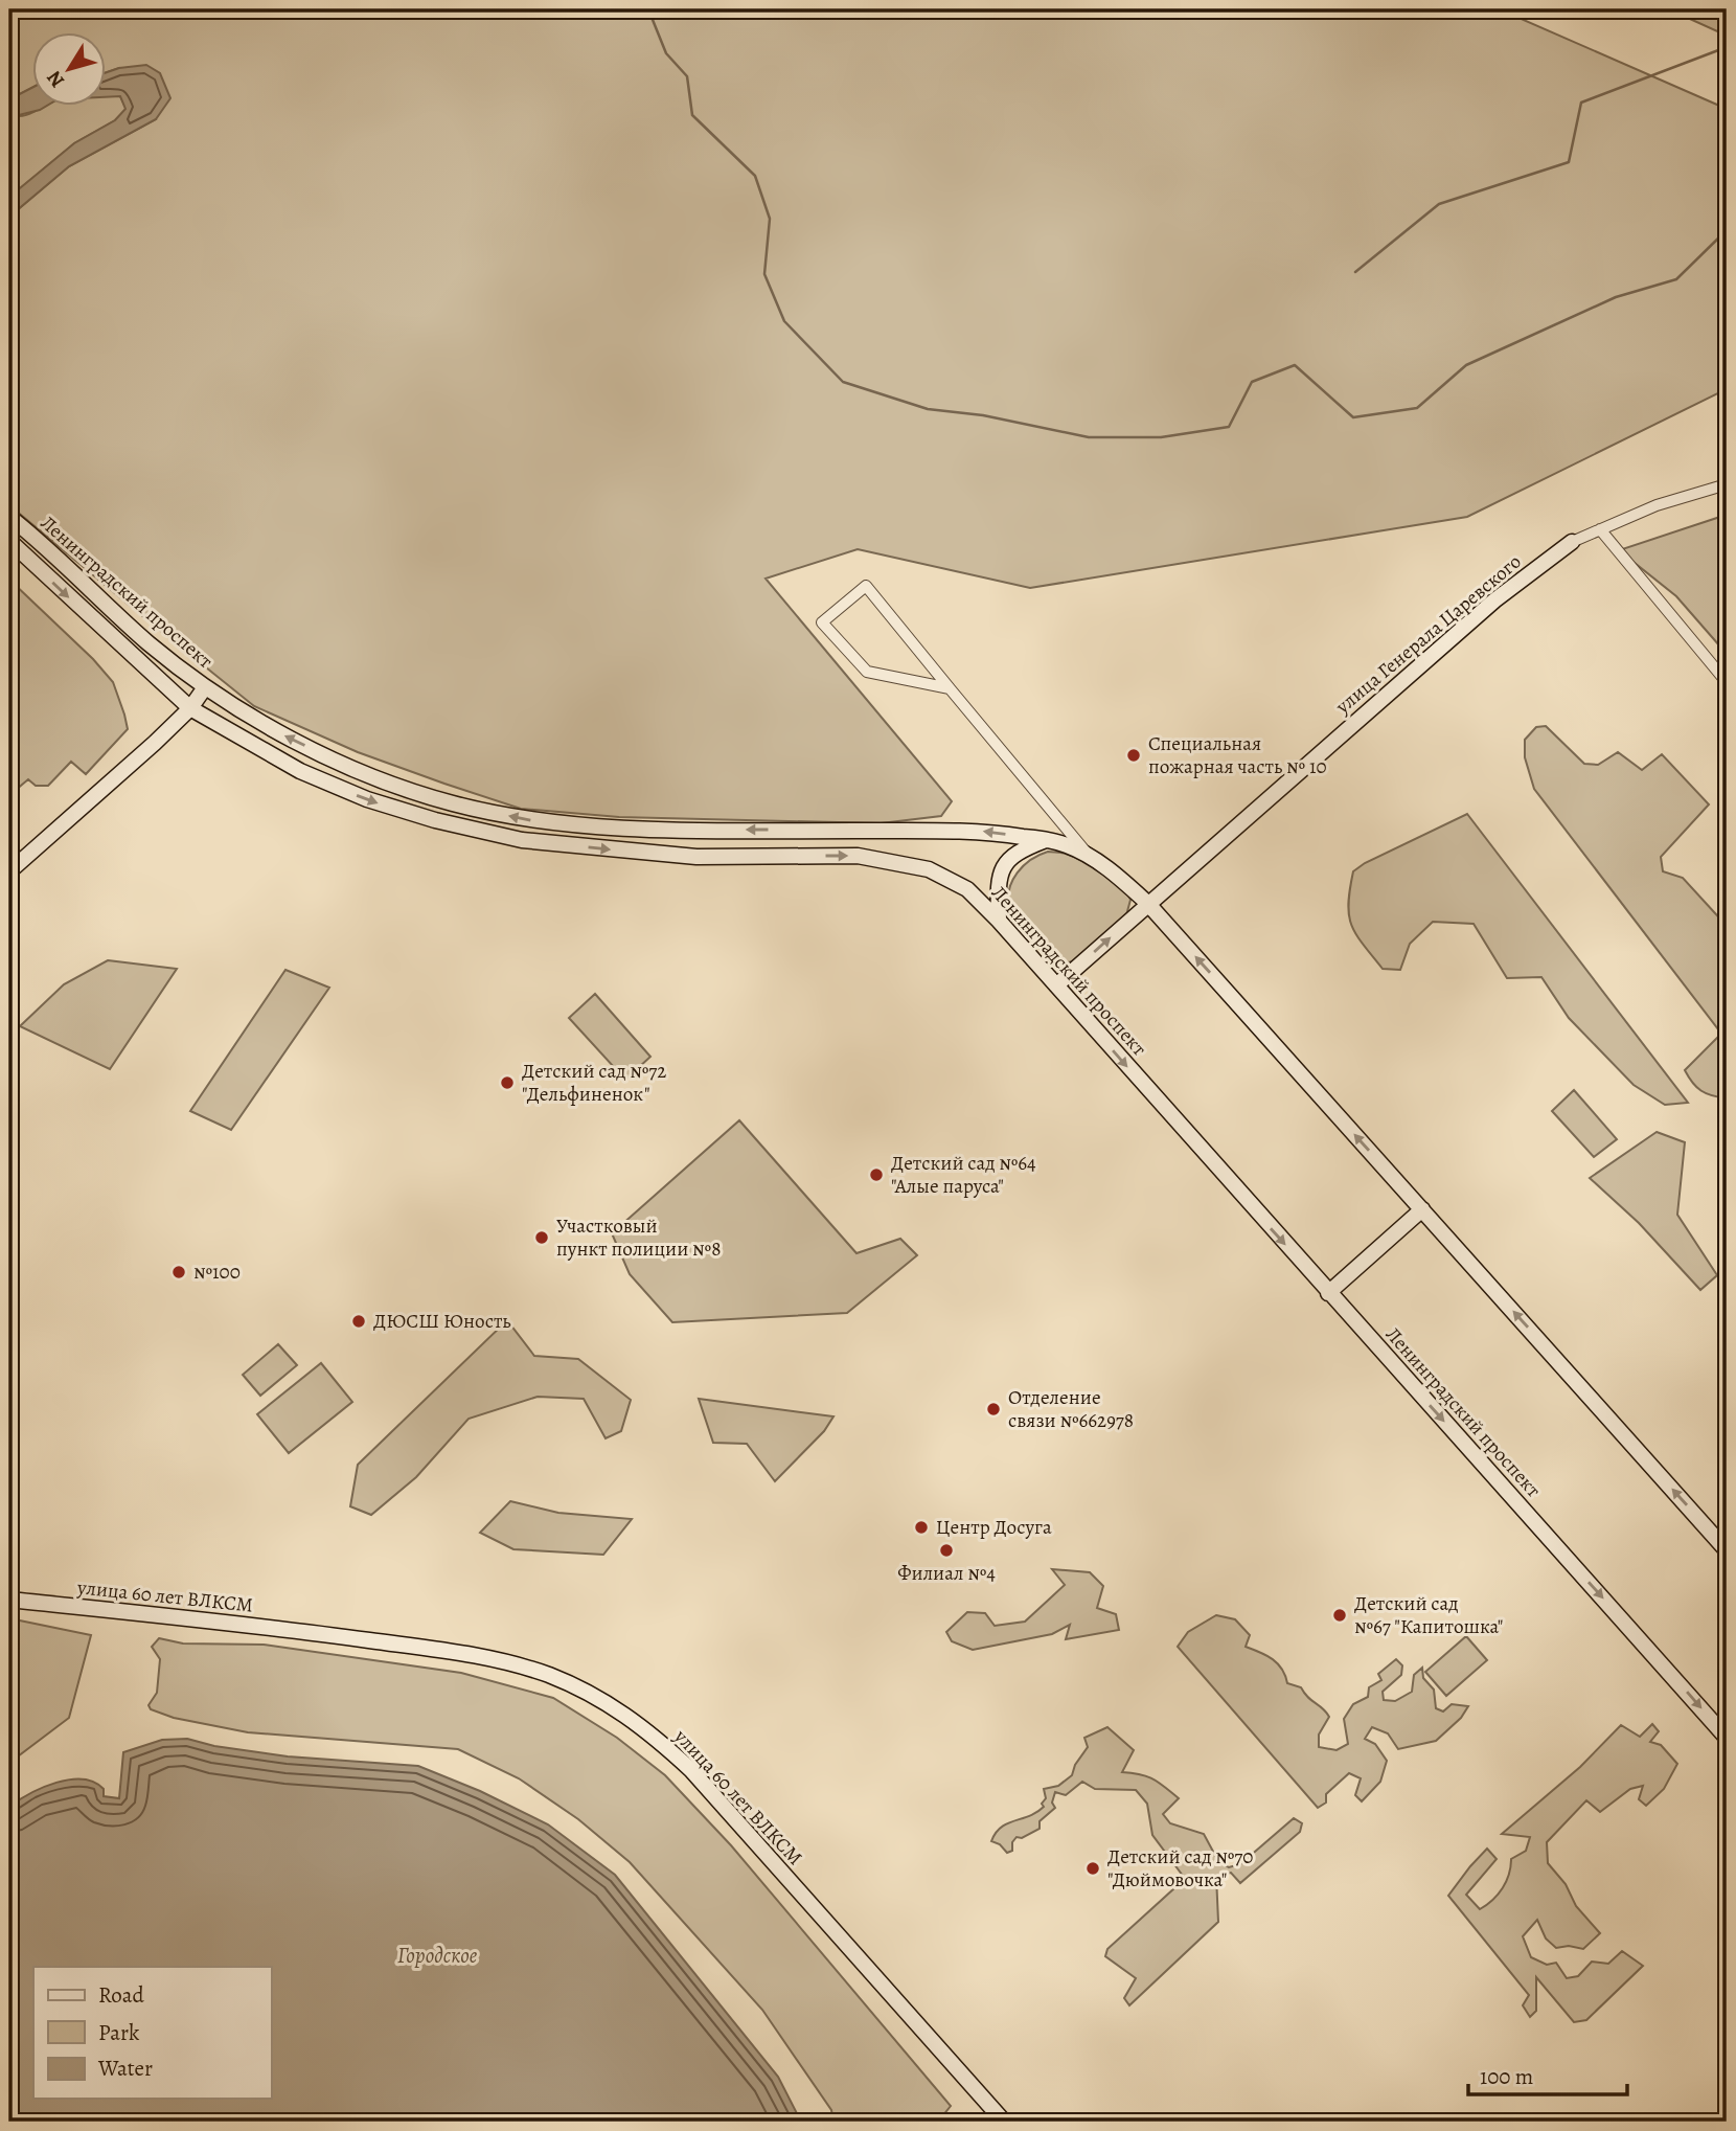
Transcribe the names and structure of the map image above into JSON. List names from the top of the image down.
{
  "streets": {
    "main road": ["Ленинградский проспект", "улица Генерала Царевского", "улица 60 лет ВЛКСМ"]
  },
  "crossings": [
    ["Ленинградский проспект", "улица Генерала Царевского"]
  ],
  "water": ["Городское"],
  "places": [
    "Специальная пожарная часть № 10",
    "Детский сад №72 \"Дельфиненок\"",
    "Детский сад №64 \"Алые паруса\"",
    "Участковый пункт полиции №8",
    "№100",
    "ДЮСШ Юность",
    "Отделение связи №662978",
    "Центр Досуга",
    "Филиал №4",
    "Детский сад №67 \"Капитошка\"",
    "Детский сад №70 \"Дюймовочка\""
  ],
  "legend": ["Road", "Park", "Water"],
  "scale_bar": "100 m",
  "north": "bottom left"
}
